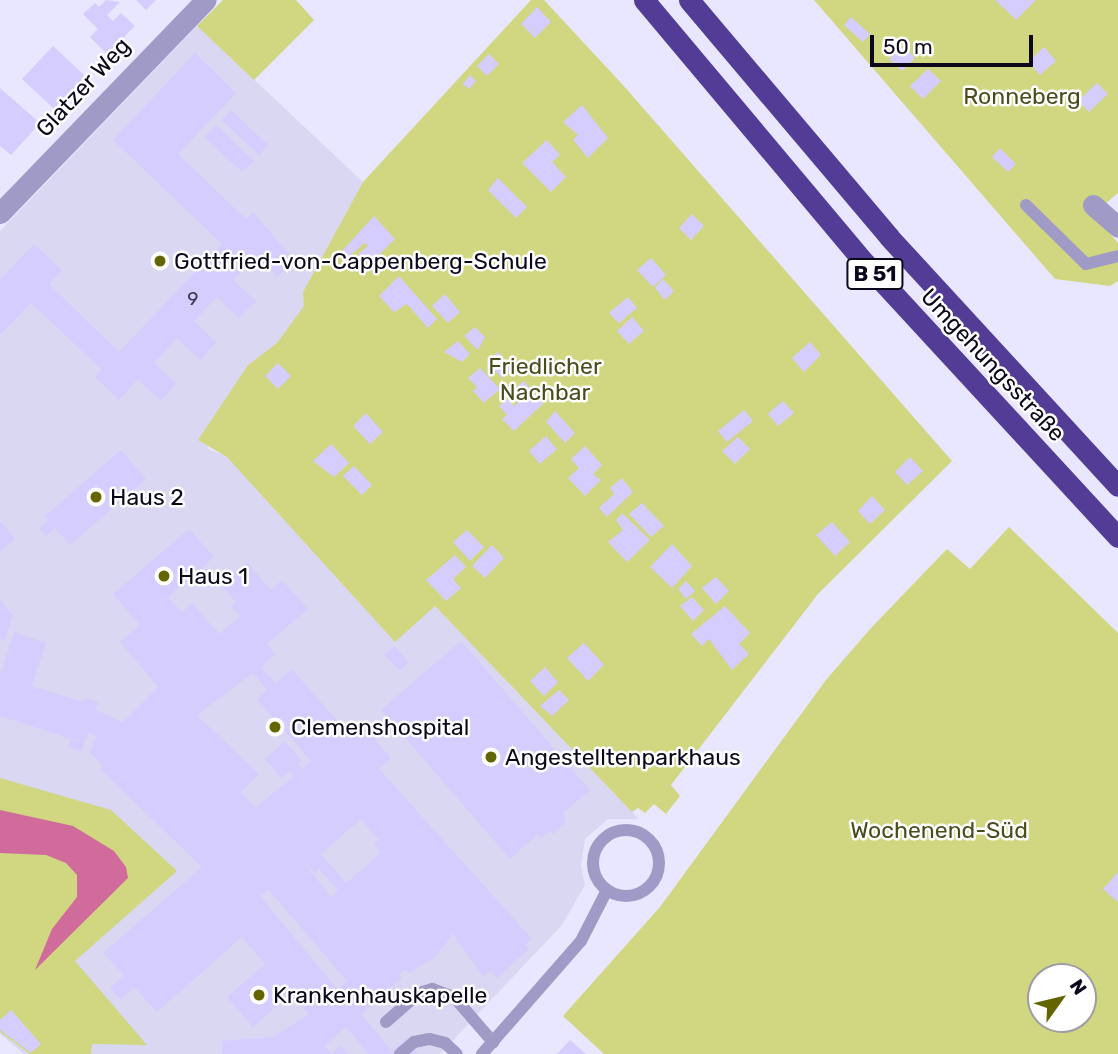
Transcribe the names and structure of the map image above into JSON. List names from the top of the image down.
{
  "streets": {
    "highway": ["B 51", "Umgehungsstraße"],
    "street": ["Glatzer Weg"]
  },
  "parks": ["Ronneberg", "Friedlicher Nachbar", "Wochenend-Süd"],
  "places": [
    "Gottfried-von-Cappenberg-Schule",
    "Haus 2",
    "Haus 1",
    "Clemenshospital",
    "Angestelltenparkhaus",
    "Krankenhauskapelle"
  ],
  "house_numbers": ["9"],
  "scale_bar": "50 m",
  "north": "top right"
}
